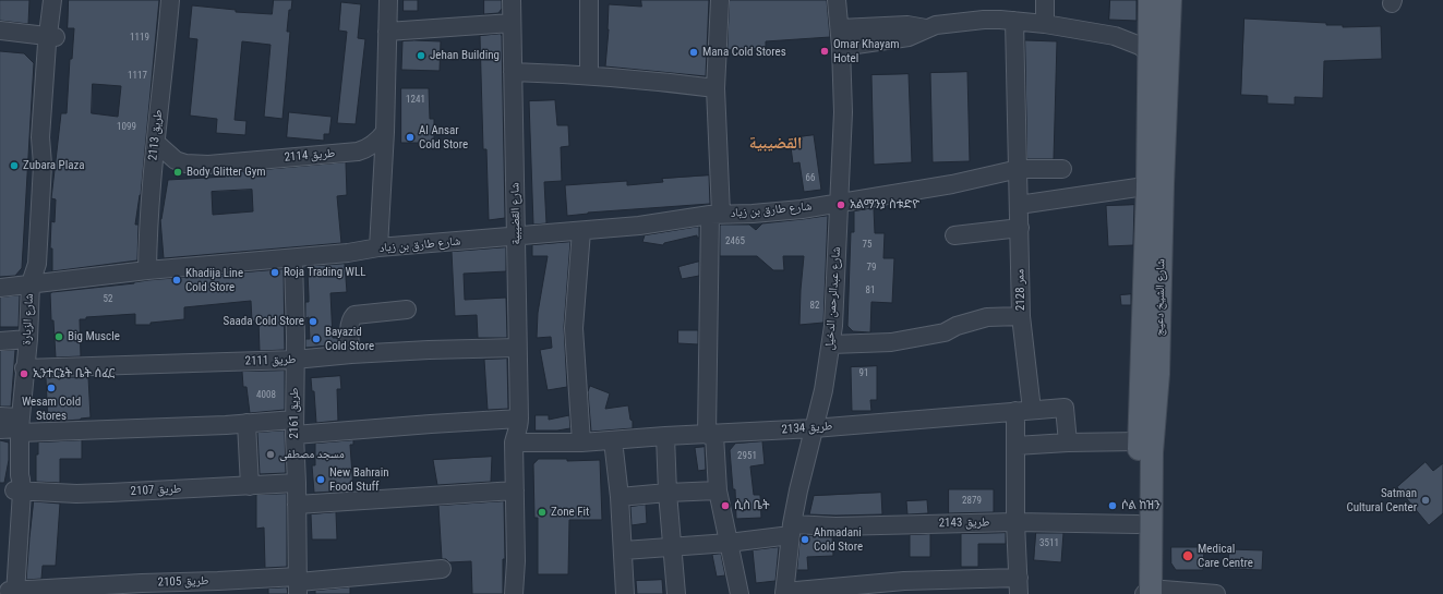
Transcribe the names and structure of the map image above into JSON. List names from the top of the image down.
{
  "streets": {
    "main road": ["شارع الشيخ دعيج"],
    "street": [
      "طريق 2113",
      "طريق 2114",
      "شارع طارق بن زياد",
      "شارع القضيبية",
      "ممر 2128",
      "شارع عبدالرحمن الدخيل",
      "شارع الزبارة",
      "طريق 2111",
      "طريق 2161",
      "طريق 2134",
      "طريق 2107",
      "طريق 2143",
      "طريق 2105"
    ]
  },
  "crossings": [
    ["طريق 2113", "طريق 2114"],
    ["طريق 2113", "شارع طارق بن زياد"],
    ["شارع طارق بن زياد", "شارع القضيبية"],
    ["شارع طارق بن زياد", "ممر 2128"],
    ["شارع طارق بن زياد", "شارع عبدالرحمن الدخيل"],
    ["شارع طارق بن زياد", "شارع الزبارة"],
    ["شارع طارق بن زياد", "طريق 2161"],
    ["شارع القضيبية", "طريق 2111"],
    ["شارع القضيبية", "طريق 2134"],
    ["ممر 2128", "طريق 2134"],
    ["ممر 2128", "طريق 2143"],
    ["شارع الشيخ دعيج", "طريق 2143"],
    ["شارع عبدالرحمن الدخيل", "طريق 2134"],
    ["شارع عبدالرحمن الدخيل", "طريق 2143"],
    ["شارع الزبارة", "طريق 2111"],
    ["شارع الزبارة", "طريق 2134"],
    ["شارع الزبارة", "طريق 2107"],
    ["شارع الزبارة", "طريق 2105"],
    ["طريق 2111", "طريق 2161"],
    ["طريق 2161", "طريق 2134"],
    ["طريق 2161", "طريق 2107"],
    ["طريق 2161", "طريق 2105"]
  ],
  "districts": ["القضيبية"],
  "places": [
    "Omar Khayam Hotel",
    "Mana Cold Stores",
    "Jehan Building",
    "Al Ansar Cold Store",
    "Zubara Plaza",
    "Body Glitter Gym",
    "አልማንያ ስቱድዮ",
    "Roja Trading WLL",
    "Khadija Line Cold Store",
    "Saada Cold Store",
    "Big Muscle",
    "Bayazid Cold Store",
    "ኢንተርኔት ቤት ሰፈር",
    "Wesam Cold Stores",
    "مسجد مصطفى",
    "New Bahrain Food Stuff",
    "Satman Cultural Center",
    "ሲስ ቤት",
    "ሶል ከዝን",
    "Zone Fit",
    "Ahmadani Cold Store",
    "Medical Care Centre"
  ],
  "house_numbers": [
    "1119",
    "1117",
    "1241",
    "1099",
    "66",
    "2465",
    "75",
    "79",
    "81",
    "52",
    "82",
    "91",
    "4008",
    "2951",
    "2879",
    "3511"
  ]
}
